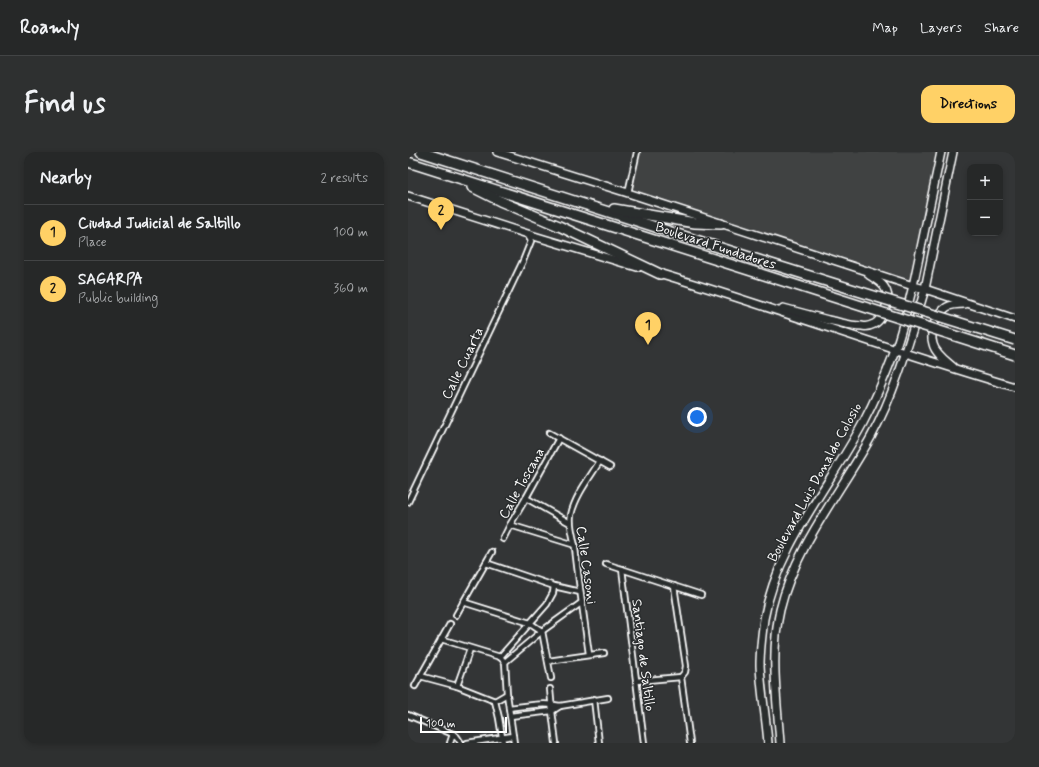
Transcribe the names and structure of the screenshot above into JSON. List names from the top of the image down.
{
  "streets": {
    "highway": ["Boulevard Fundadores"],
    "main road": ["Boulevard Luis Donaldo Colosio"],
    "street": [
      "Calle Cuarta",
      "Calle Toscana",
      "Calle Casoni",
      "Santiago de Saltillo"
    ]
  },
  "scale_bar": "100 m",
  "page": {
    "header": "Roamly",
    "nav": ["Map", "Layers", "Share"],
    "buttons": "Directions",
    "title": "Find us",
    "heading": ["Nearby", "2 results"],
    "map_buttons": ["+", "−"],
    "pins": ["2", "1"],
    "list": [
      {
        "mark": "1",
        "name": "Ciudad Judicial de Saltillo",
        "note": "Place",
        "value": "100 m"
      },
      {
        "mark": "2",
        "name": "SAGARPA",
        "note": "Public building",
        "value": "360 m"
      }
    ],
    "scale": "100 m"
  }
}
